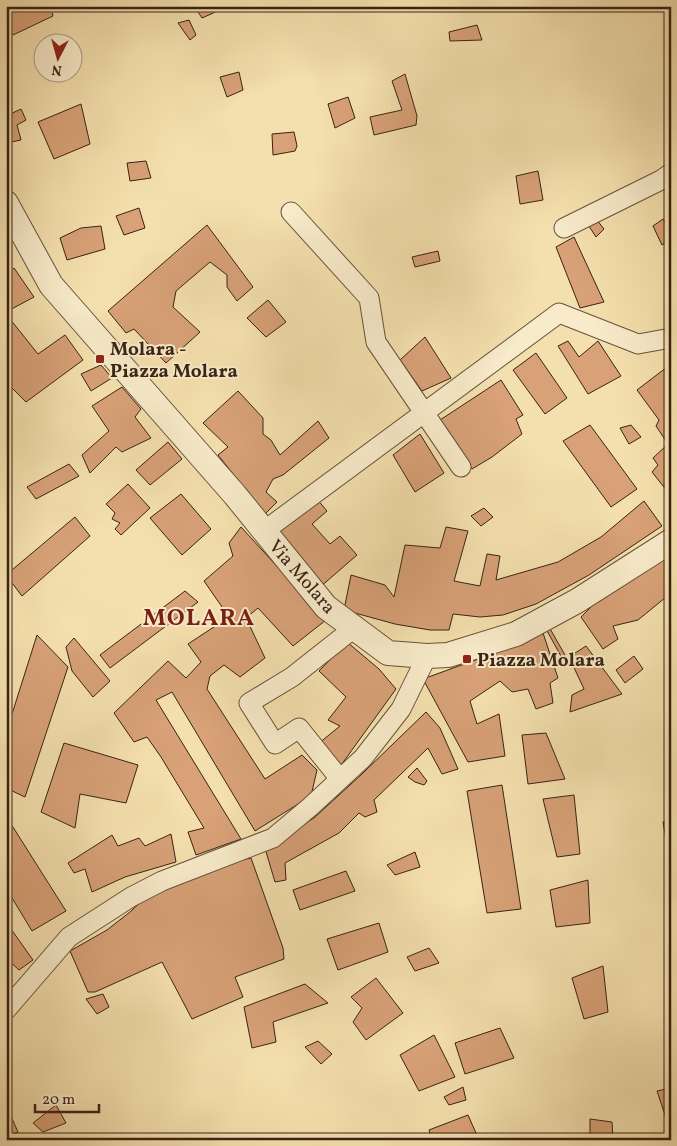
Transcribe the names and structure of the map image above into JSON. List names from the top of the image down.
{
  "streets": {
    "street": ["Via Molara"]
  },
  "districts": ["MOLARA"],
  "places": {
    "transit": ["Molara - Piazza Molara", "Piazza Molara"]
  },
  "scale_bar": "20 m",
  "north": "bottom"
}
